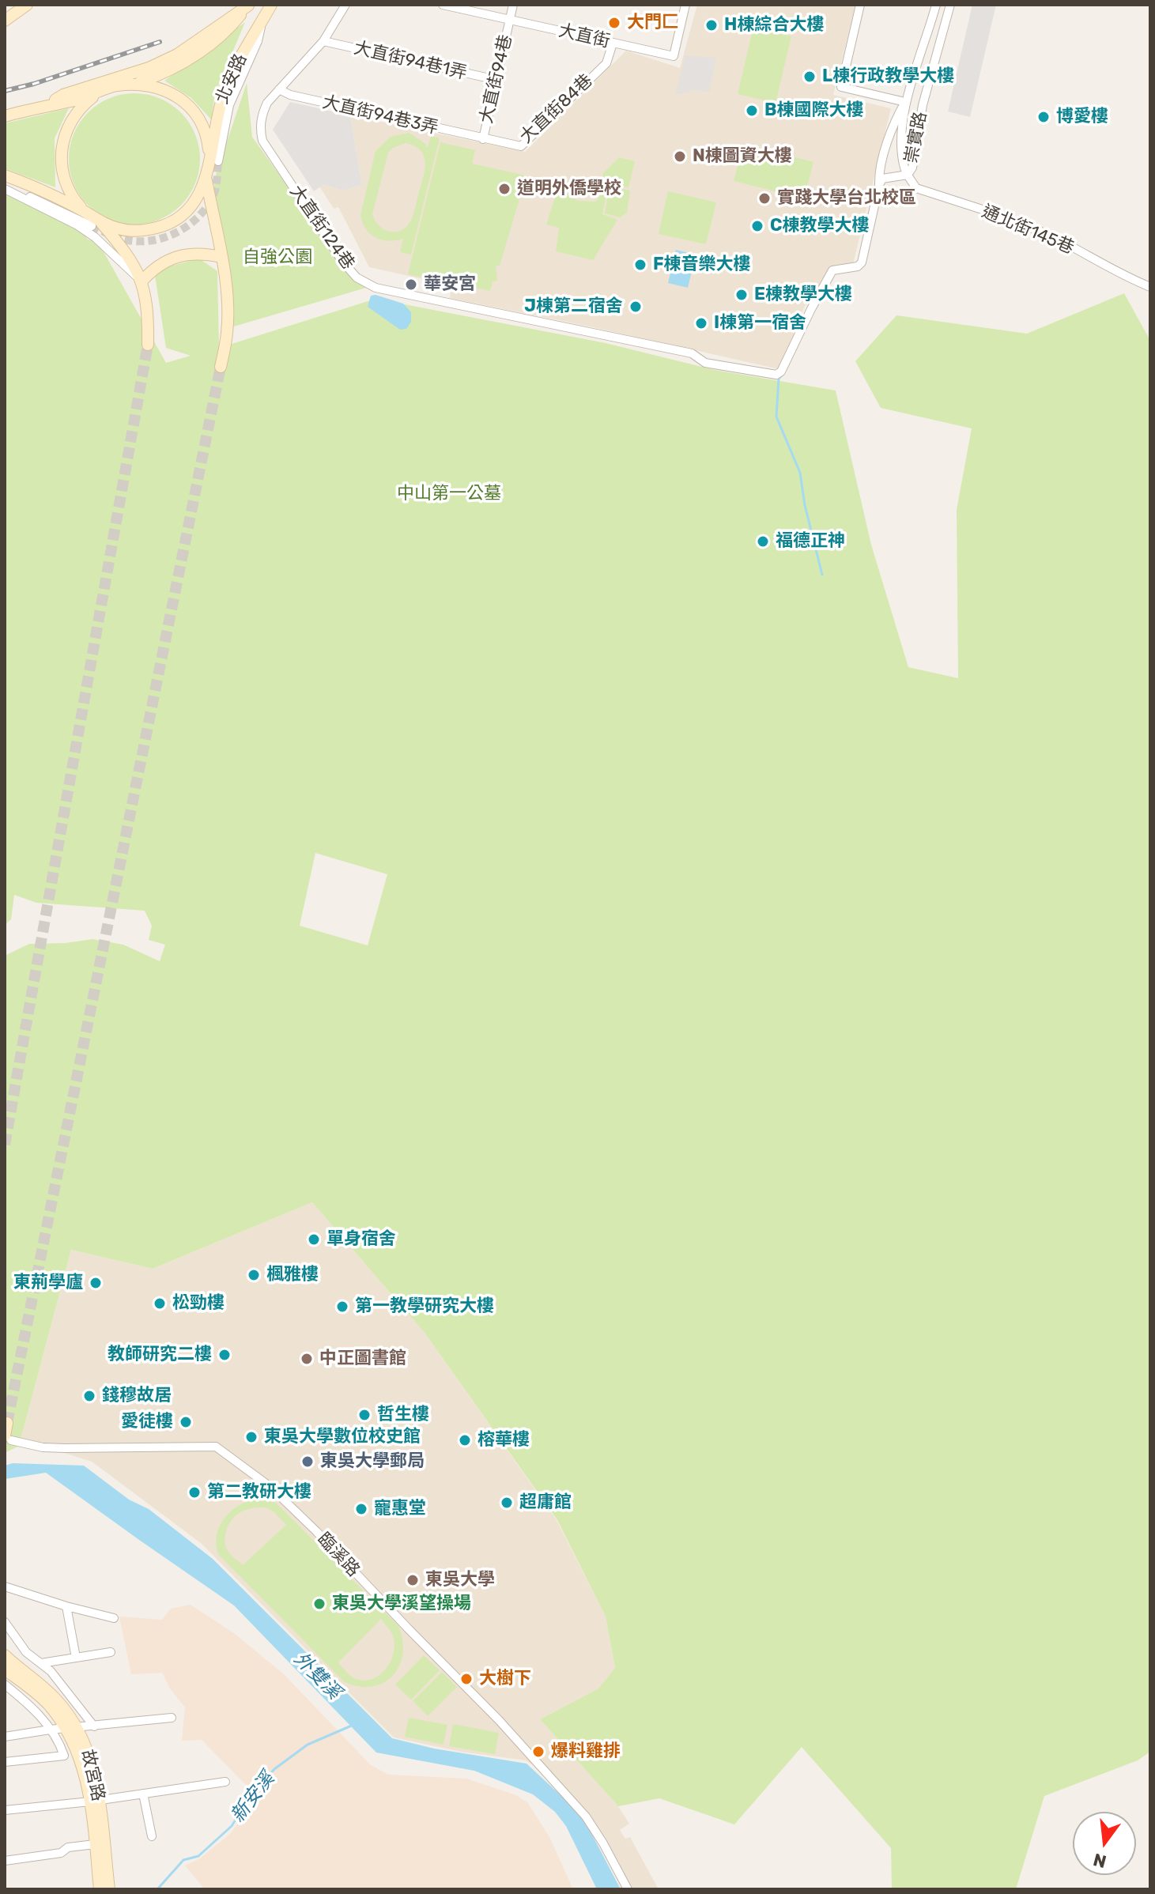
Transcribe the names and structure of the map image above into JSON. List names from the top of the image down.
{
  "streets": {
    "main road": ["北安路", "故宮路"],
    "street": [
      "大直街",
      "大直街94巷1弄",
      "大直街94巷",
      "大直街84巷",
      "大直街94巷3弄",
      "崇實路",
      "大直街124巷",
      "通北街145巷",
      "臨溪路"
    ]
  },
  "crossings": [
    ["大直街", "大直街94巷"],
    ["大直街", "大直街84巷"],
    ["大直街94巷1弄", "大直街94巷"],
    ["大直街94巷1弄", "大直街124巷"],
    ["大直街94巷", "大直街84巷"],
    ["大直街94巷", "大直街94巷3弄"],
    ["大直街84巷", "大直街94巷3弄"],
    ["大直街94巷3弄", "大直街124巷"],
    ["崇實路", "通北街145巷"]
  ],
  "water": ["外雙溪", "新安溪"],
  "parks": ["自強公園", "中山第一公墓"],
  "places": [
    "大門匚",
    "H棟綜合大樓",
    "L棟行政教學大樓",
    "B棟國際大樓",
    "博愛樓",
    "N棟圖資大樓",
    "道明外僑學校",
    "實踐大學台北校區",
    "C棟教學大樓",
    "F棟音樂大樓",
    "華安宮",
    "E棟教學大樓",
    "J棟第二宿舍",
    "I棟第一宿舍",
    "福德正神",
    "單身宿舍",
    "楓雅樓",
    "東荊學廬",
    "松勁樓",
    "第一教學研究大樓",
    "教師研究二樓",
    "中正圖書館",
    "錢穆故居",
    "哲生樓",
    "愛徒樓",
    "東吳大學數位校史館",
    "榕華樓",
    "東吳大學郵局",
    "第二教研大樓",
    "超庸館",
    "寵惠堂",
    "東吳大學",
    "東吳大學溪望操場",
    "大樹下",
    "爆料雞排"
  ],
  "north": "bottom"
}
